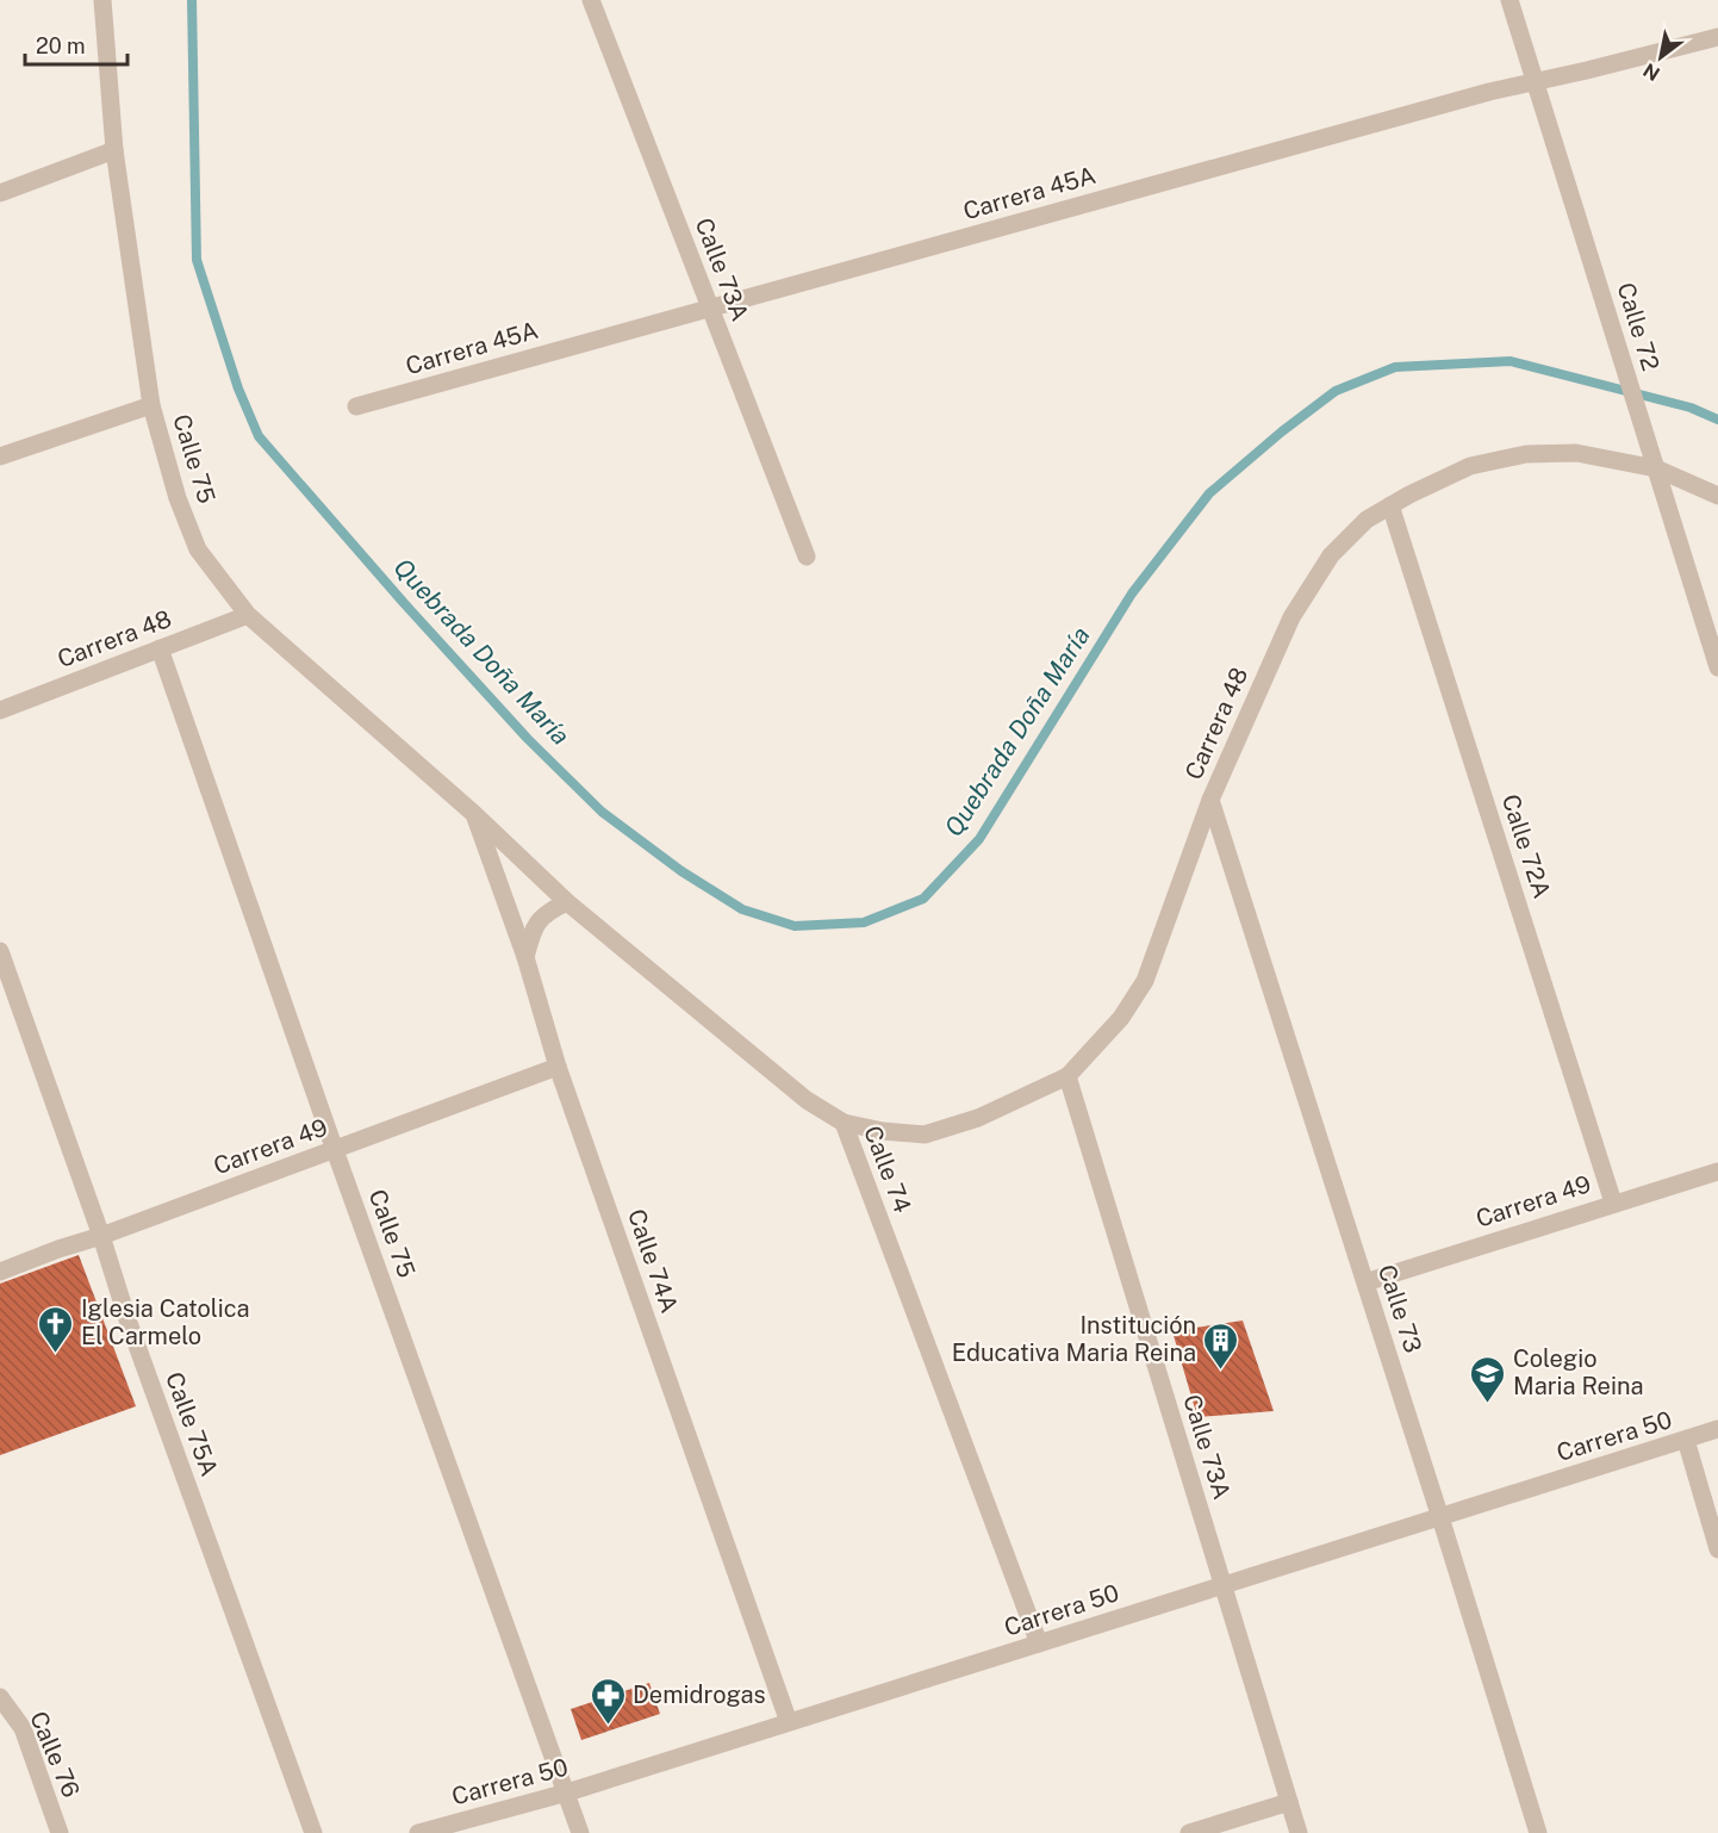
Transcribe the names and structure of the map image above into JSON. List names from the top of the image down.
{
  "streets": {
    "street": [
      "Carrera 45A",
      "Calle 73A",
      "Calle 72",
      "Calle 75",
      "Carrera 48",
      "Calle 72A",
      "Carrera 49",
      "Calle 74",
      "Calle 74A",
      "Calle 73",
      "Calle 75A",
      "Carrera 50",
      "Calle 76"
    ]
  },
  "crossings": [
    ["Carrera 45A", "Calle 73A"],
    ["Carrera 45A", "Calle 72"],
    ["Calle 73A", "Carrera 48"],
    ["Calle 73A", "Carrera 50"],
    ["Calle 72", "Carrera 48"],
    ["Calle 75", "Carrera 48"],
    ["Calle 75", "Carrera 49"],
    ["Calle 75", "Calle 74"],
    ["Calle 75", "Calle 74A"],
    ["Calle 75", "Carrera 50"],
    ["Carrera 48", "Calle 72A"],
    ["Carrera 48", "Calle 74"],
    ["Carrera 48", "Calle 73"],
    ["Calle 72A", "Carrera 49"],
    ["Carrera 49", "Calle 74A"],
    ["Carrera 49", "Calle 73"],
    ["Carrera 49", "Calle 75A"],
    ["Calle 74", "Calle 74A"],
    ["Calle 74", "Carrera 50"],
    ["Calle 74A", "Carrera 50"],
    ["Calle 73", "Carrera 50"]
  ],
  "water": ["Quebrada Doña María"],
  "places": {
    "church": ["Iglesia Catolica El Carmelo"],
    "building": ["Institución Educativa Maria Reina"],
    "school or university": ["Colegio Maria Reina"],
    "pharmacy": ["Demidrogas"]
  },
  "scale_bar": "20 m",
  "north": "bottom left"
}
